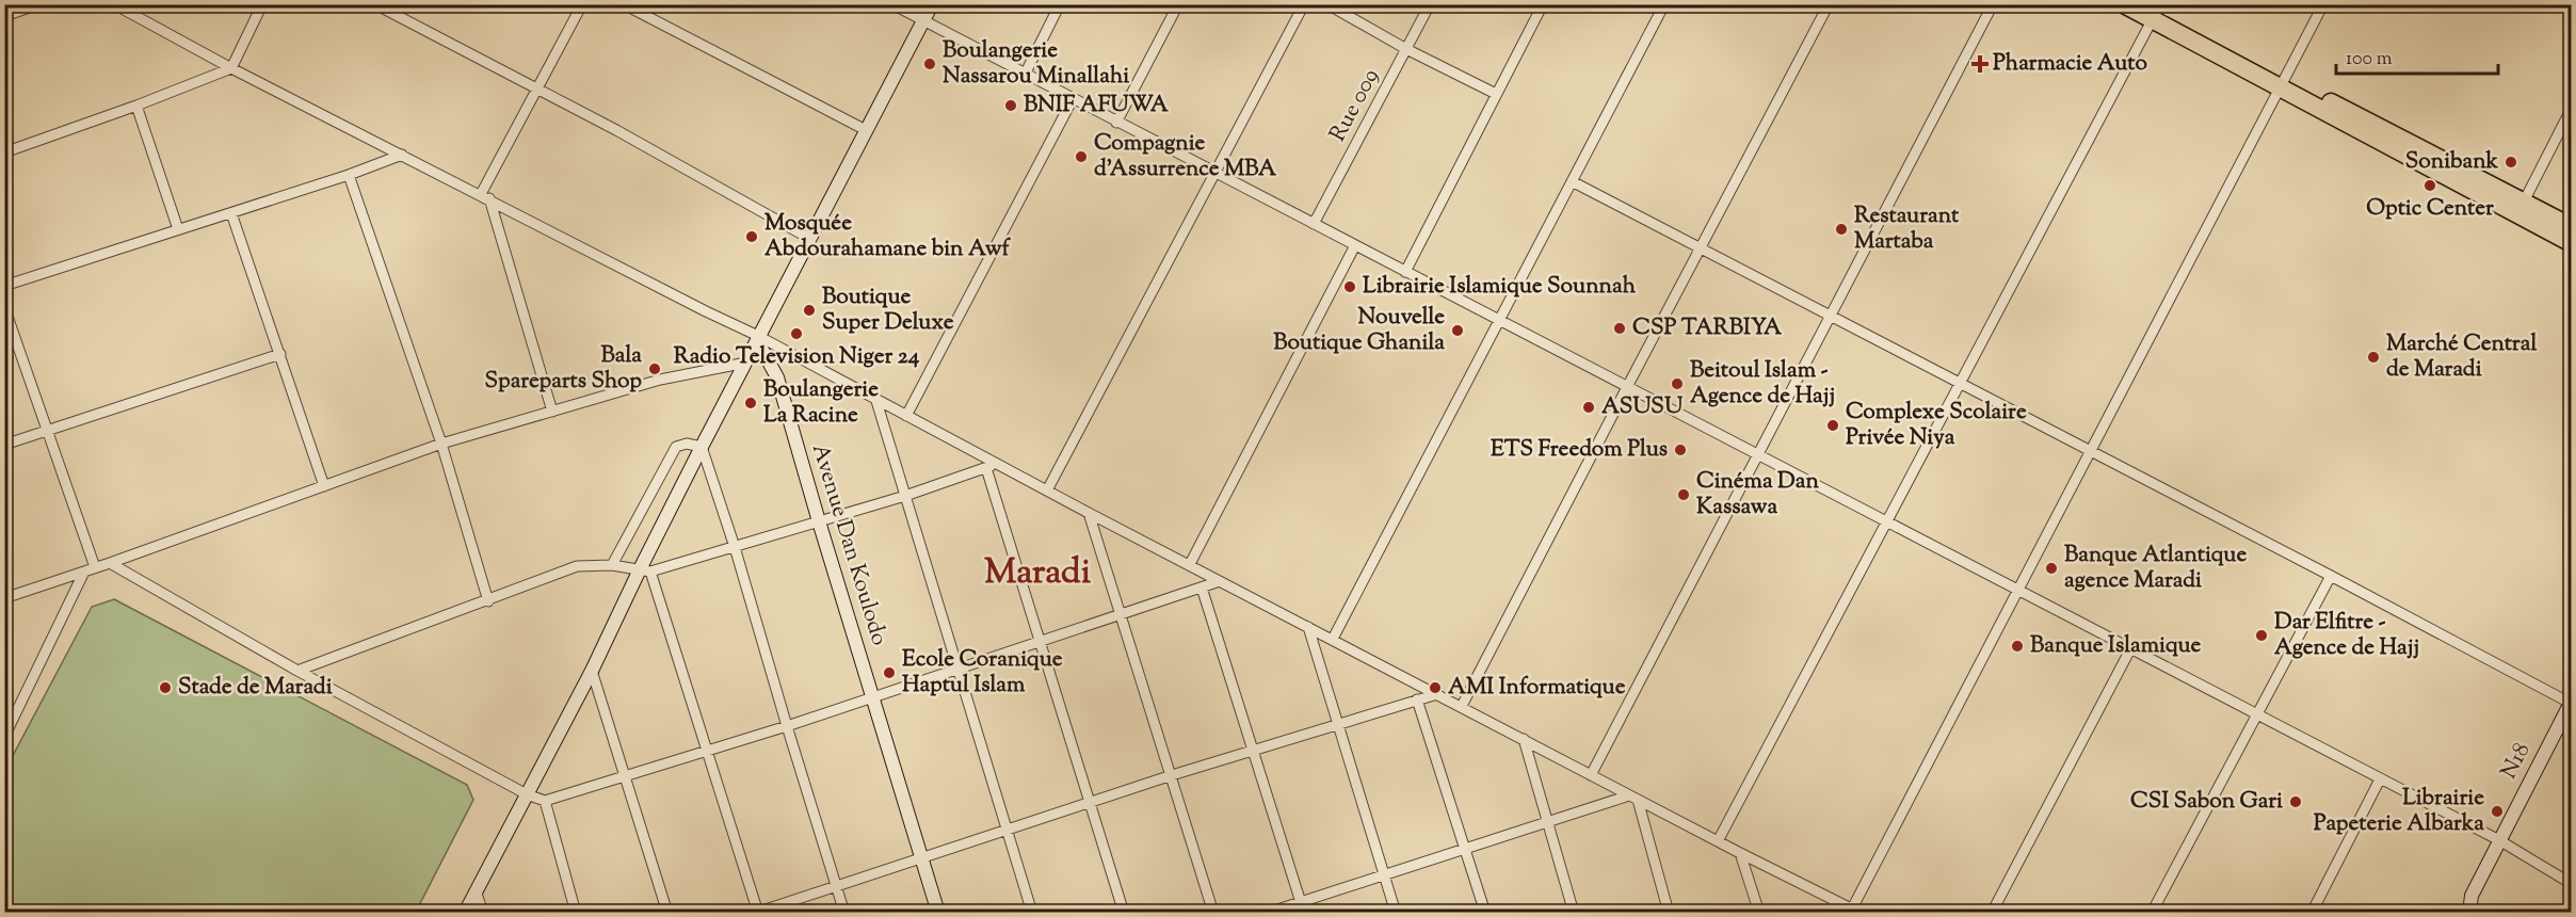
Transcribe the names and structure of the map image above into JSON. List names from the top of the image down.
{
  "streets": {
    "street": ["Rue 009", "Avenue Dan Koulodo", "N18"]
  },
  "districts": ["Maradi"],
  "places": {
    "other": [
      "Boulangerie Nassarou Minallahi",
      "BNIF AFUWA",
      "Compagnie d'Assurrence MBA",
      "Sonibank",
      "Optic Center",
      "Restaurant Martaba",
      "Mosquée Abdourahamane bin Awf",
      "Librairie Islamique Sounnah",
      "Boutique Super Deluxe",
      "CSP TARBIYA",
      "Nouvelle Boutique Ghanila",
      "Radio Television Niger 24",
      "Marché Central de Maradi",
      "Bala Spareparts Shop",
      "Beitoul Islam - Agence de Hajj",
      "Boulangerie La Racine",
      "ASUSU",
      "Complexe Scolaire Privée Niya",
      "ETS Freedom Plus",
      "Cinéma Dan Kassawa",
      "Banque Atlantique agence Maradi",
      "Dar Elfitre - Agence de Hajj",
      "Banque Islamique",
      "Ecole Coranique Haptul Islam",
      "Stade de Maradi",
      "AMI Informatique",
      "CSI Sabon Gari",
      "Librairie Papeterie Albarka"
    ],
    "health": ["Pharmacie Auto"]
  },
  "scale_bar": "100 m"
}
